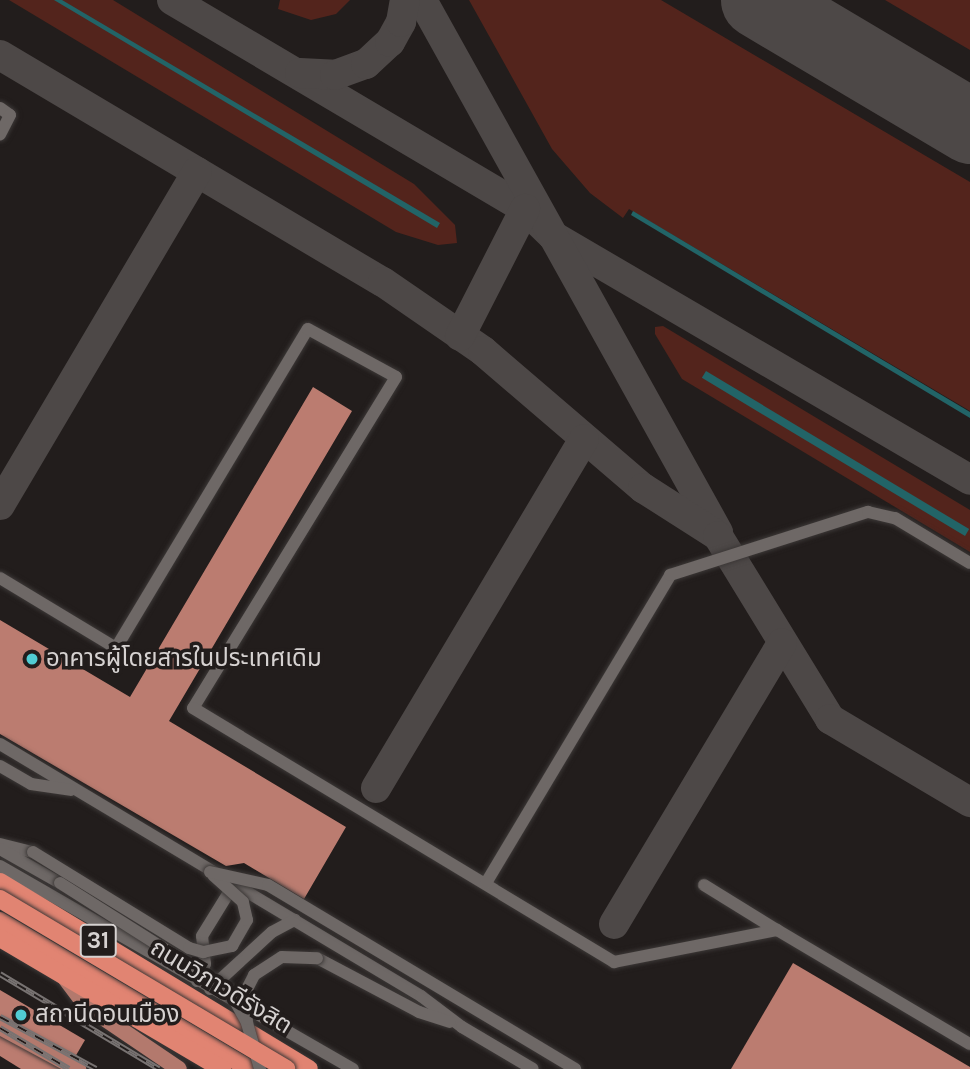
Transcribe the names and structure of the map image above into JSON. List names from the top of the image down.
{
  "streets": {
    "highway": ["31", "ถนนวิภาวดีรังสิต"]
  },
  "places": ["อาคารผู้โดยสารในประเทศเดิม", "สถานีดอนเมือง"]
}
